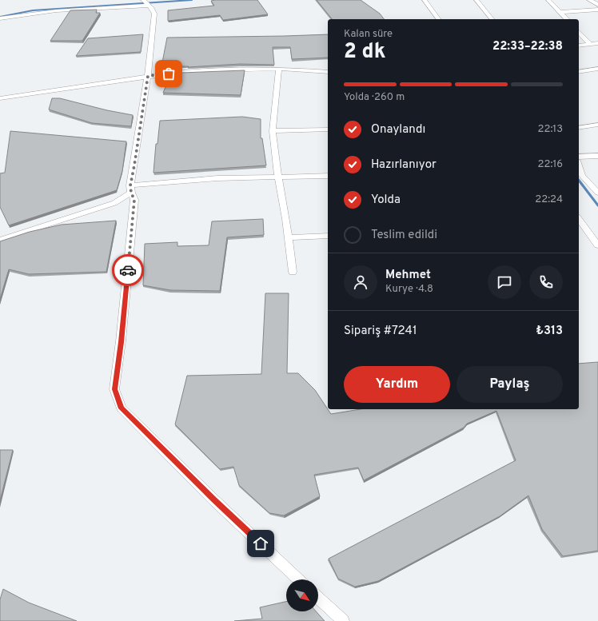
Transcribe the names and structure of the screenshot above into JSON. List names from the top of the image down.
{
  "north": "bottom right",
  "page": {
    "heading": ["2 dk", "Kalan süre", "22:33–22:38"],
    "panel": [
      "Mehmet",
      "Kurye · 4.8",
      "Sipariş #7241",
      "₺313"
    ],
    "bar": "Yolda · 260 m",
    "list": [
      ["Onaylandı", "22:13"],
      ["Hazırlanıyor", "22:16"],
      ["Yolda", "22:24"],
      "Teslim edildi"
    ],
    "buttons": ["Yardım", "Paylaş"]
  }
}
